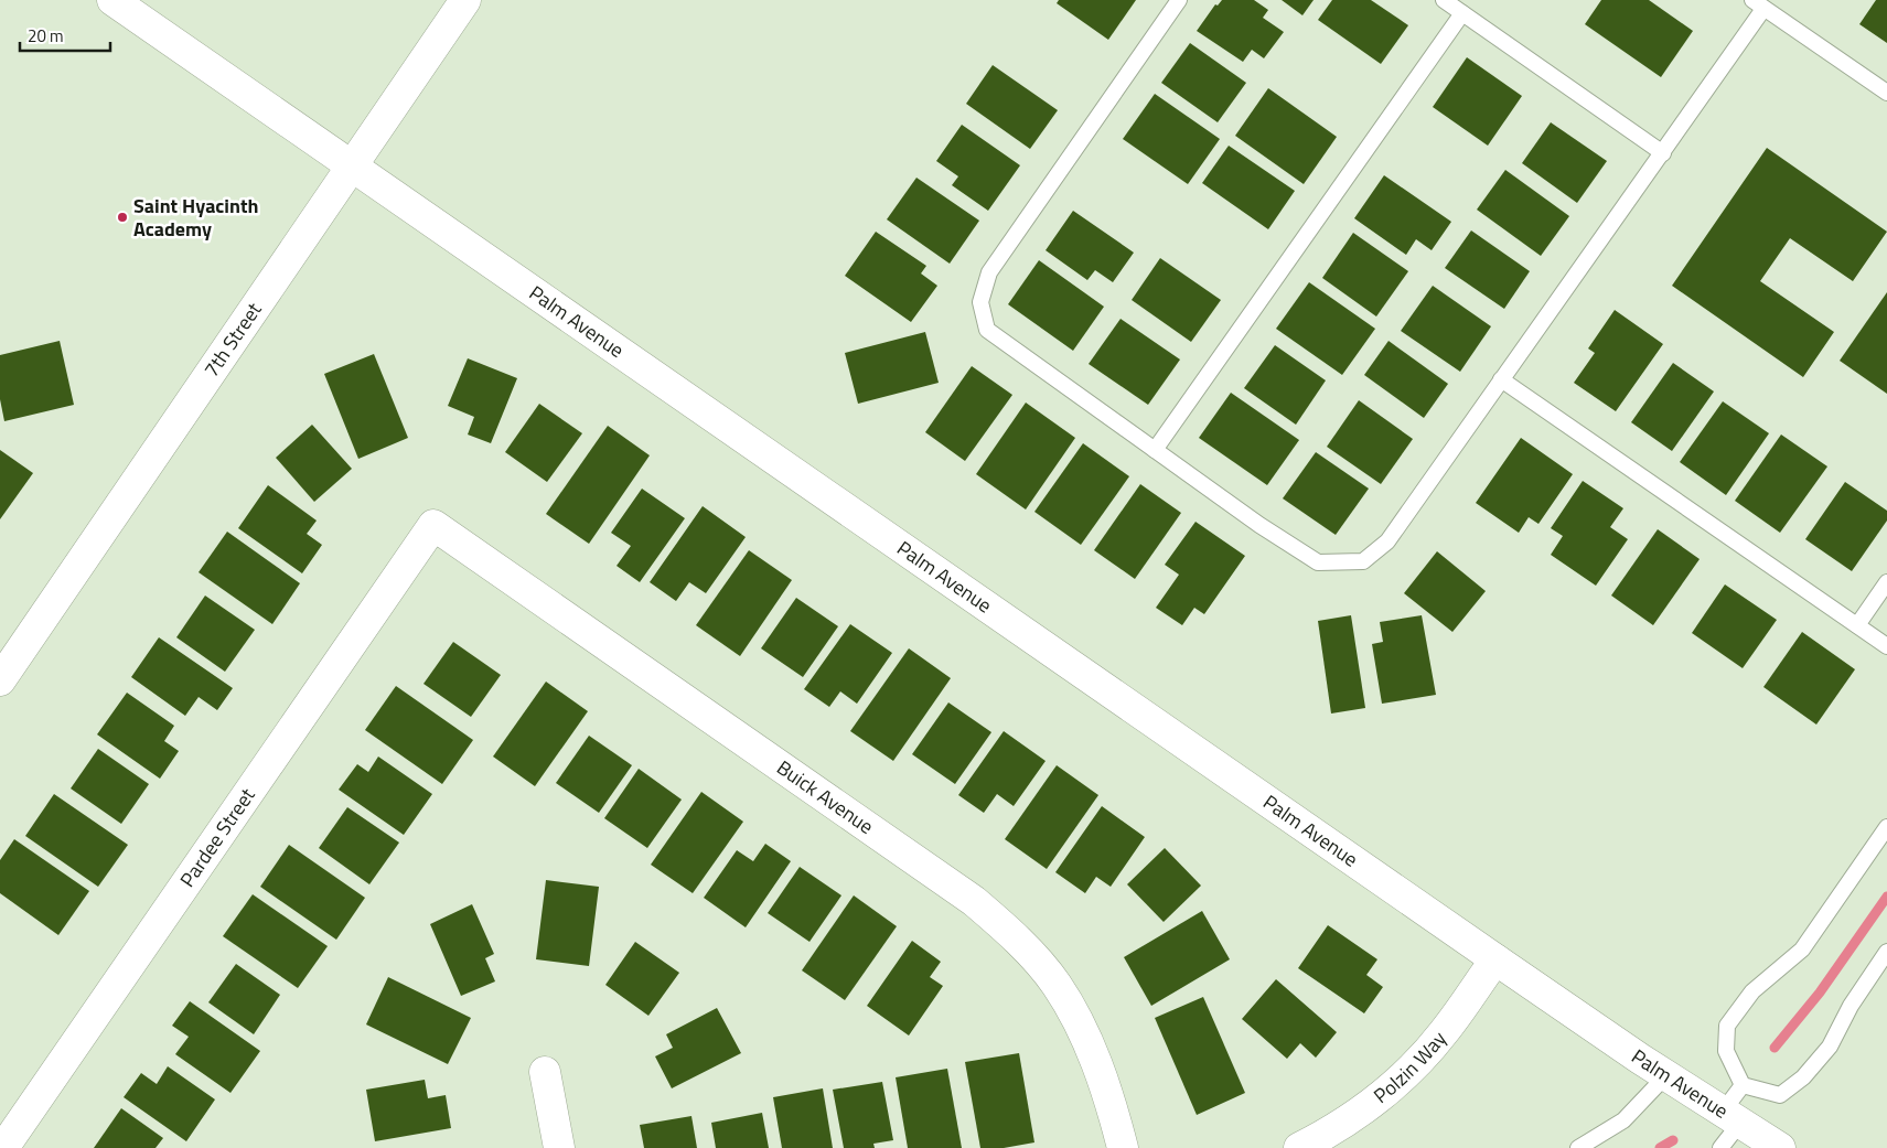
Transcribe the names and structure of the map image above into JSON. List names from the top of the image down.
{
  "streets": {
    "street": [
      "Palm Avenue",
      "7th Street",
      "Buick Avenue",
      "Pardee Street",
      "Polzin Way"
    ]
  },
  "crossings": [
    ["Palm Avenue", "7th Street"],
    ["Palm Avenue", "Polzin Way"],
    ["Buick Avenue", "Pardee Street"]
  ],
  "places": ["Saint Hyacinth Academy"],
  "scale_bar": "20 m"
}
